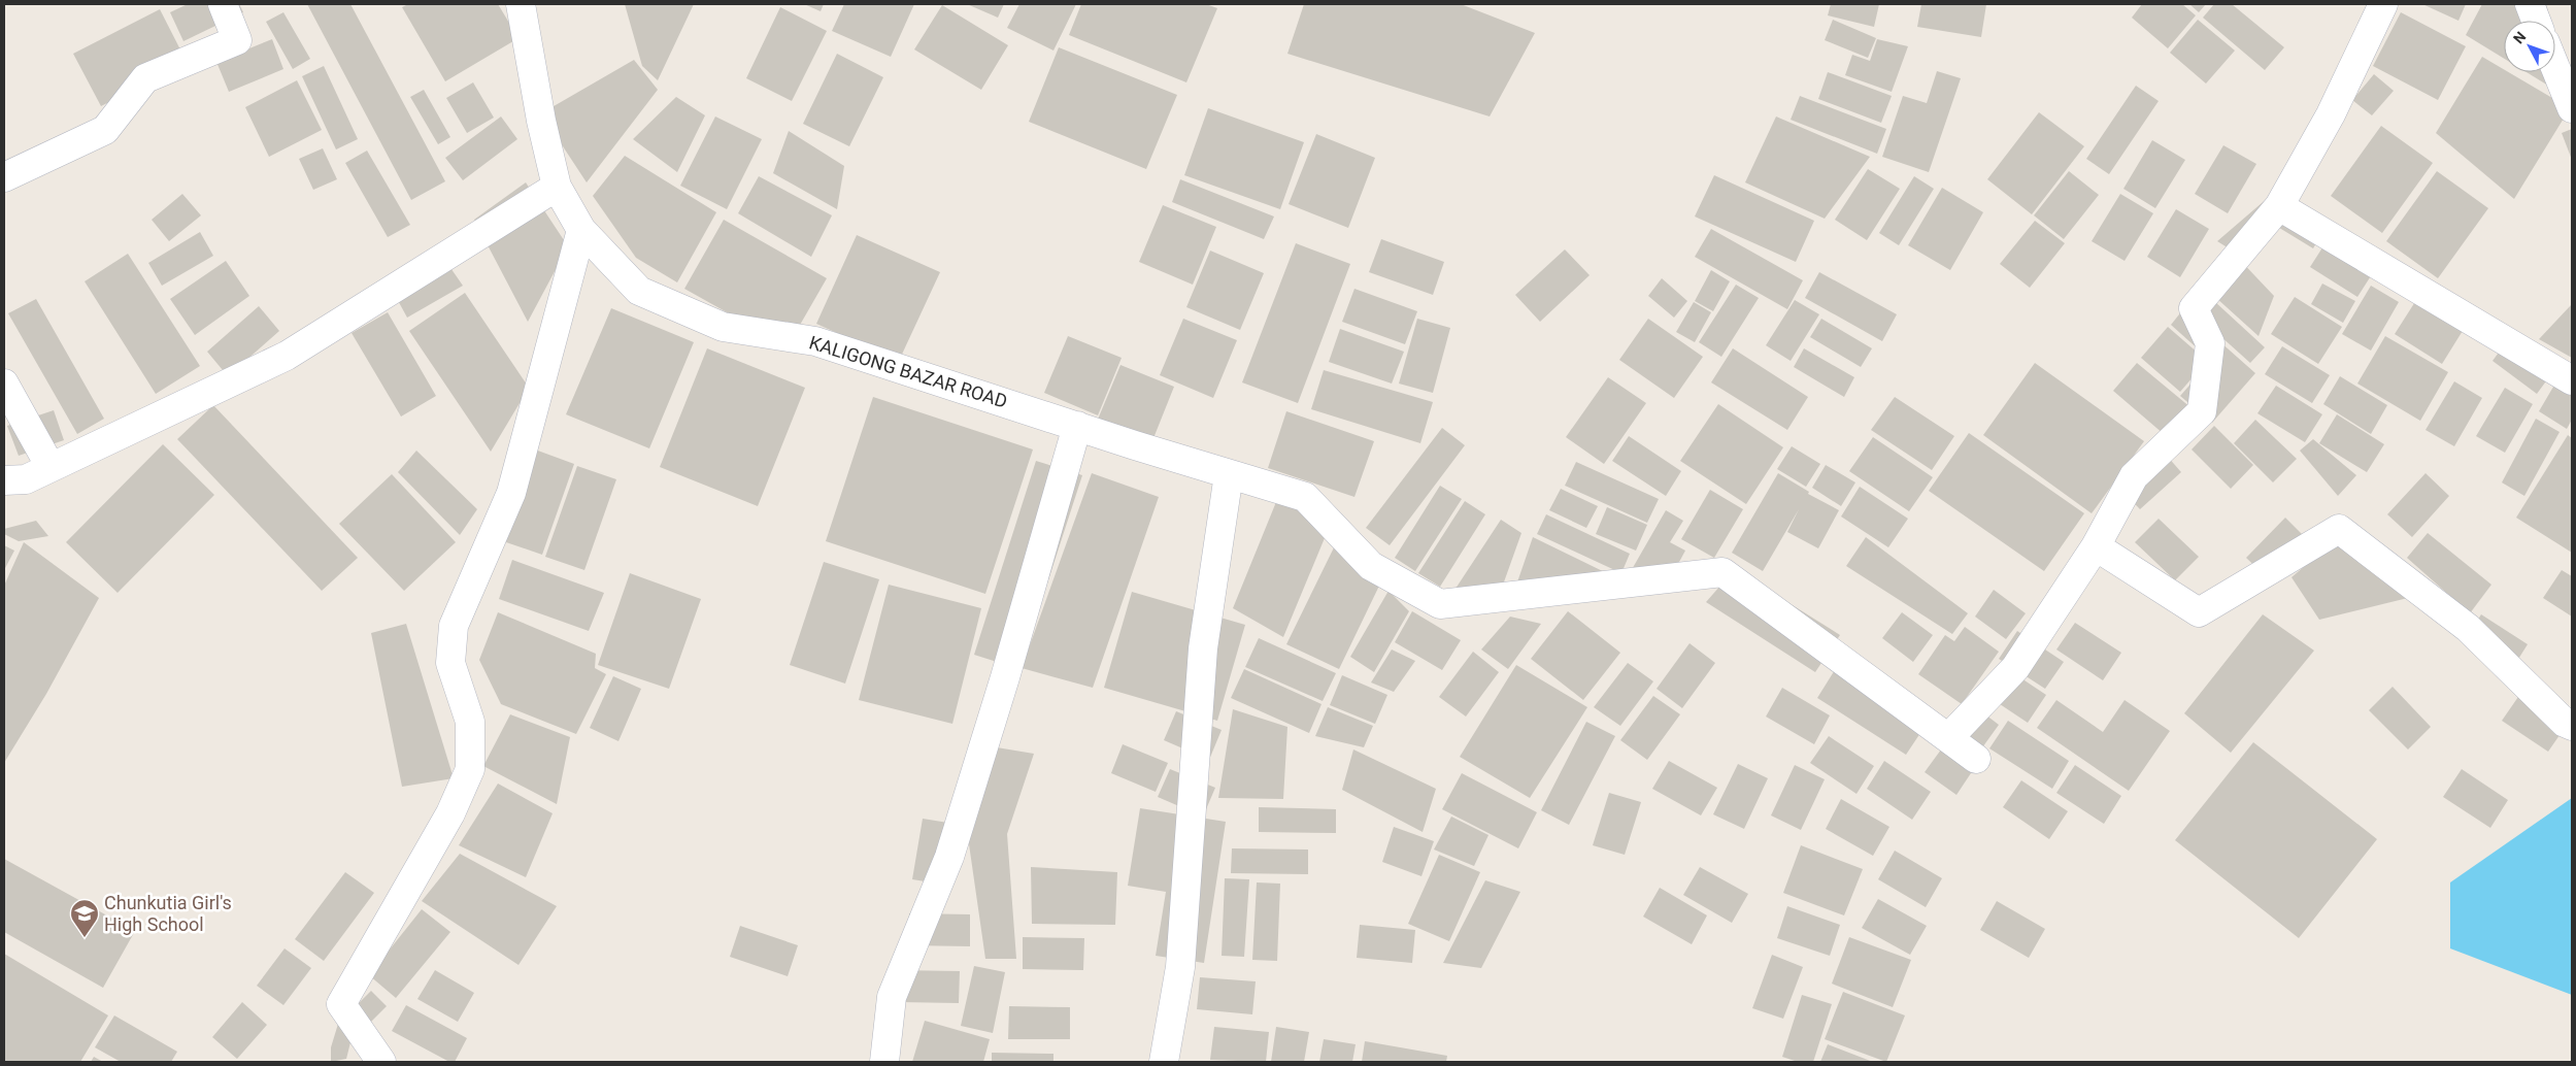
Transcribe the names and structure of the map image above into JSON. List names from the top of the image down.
{
  "streets": {
    "street": ["KALIGONG BAZAR ROAD"]
  },
  "places": {
    "school or university": ["Chunkutia Girl's High School"]
  },
  "north": "top left"
}
